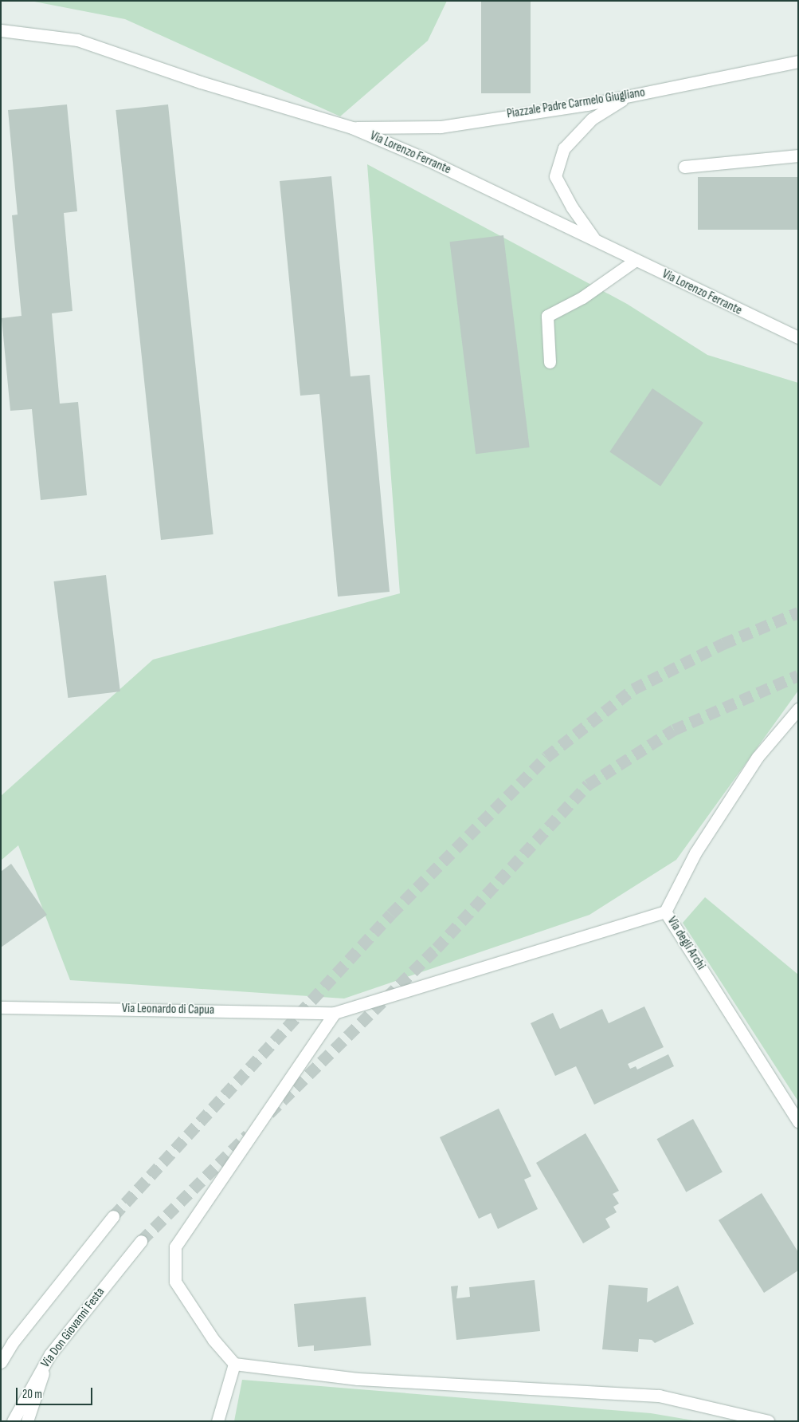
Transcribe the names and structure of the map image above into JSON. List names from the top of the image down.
{
  "streets": {
    "street": [
      "Piazzale Padre Carmelo Giugliano",
      "Via Lorenzo Ferrante",
      "Via degli Archi",
      "Via Leonardo di Capua",
      "Via Don Giovanni Festa"
    ]
  },
  "crossings": [
    ["Piazzale Padre Carmelo Giugliano", "Via Lorenzo Ferrante"],
    ["Via degli Archi", "Via Leonardo di Capua"]
  ],
  "scale_bar": "20 m"
}
